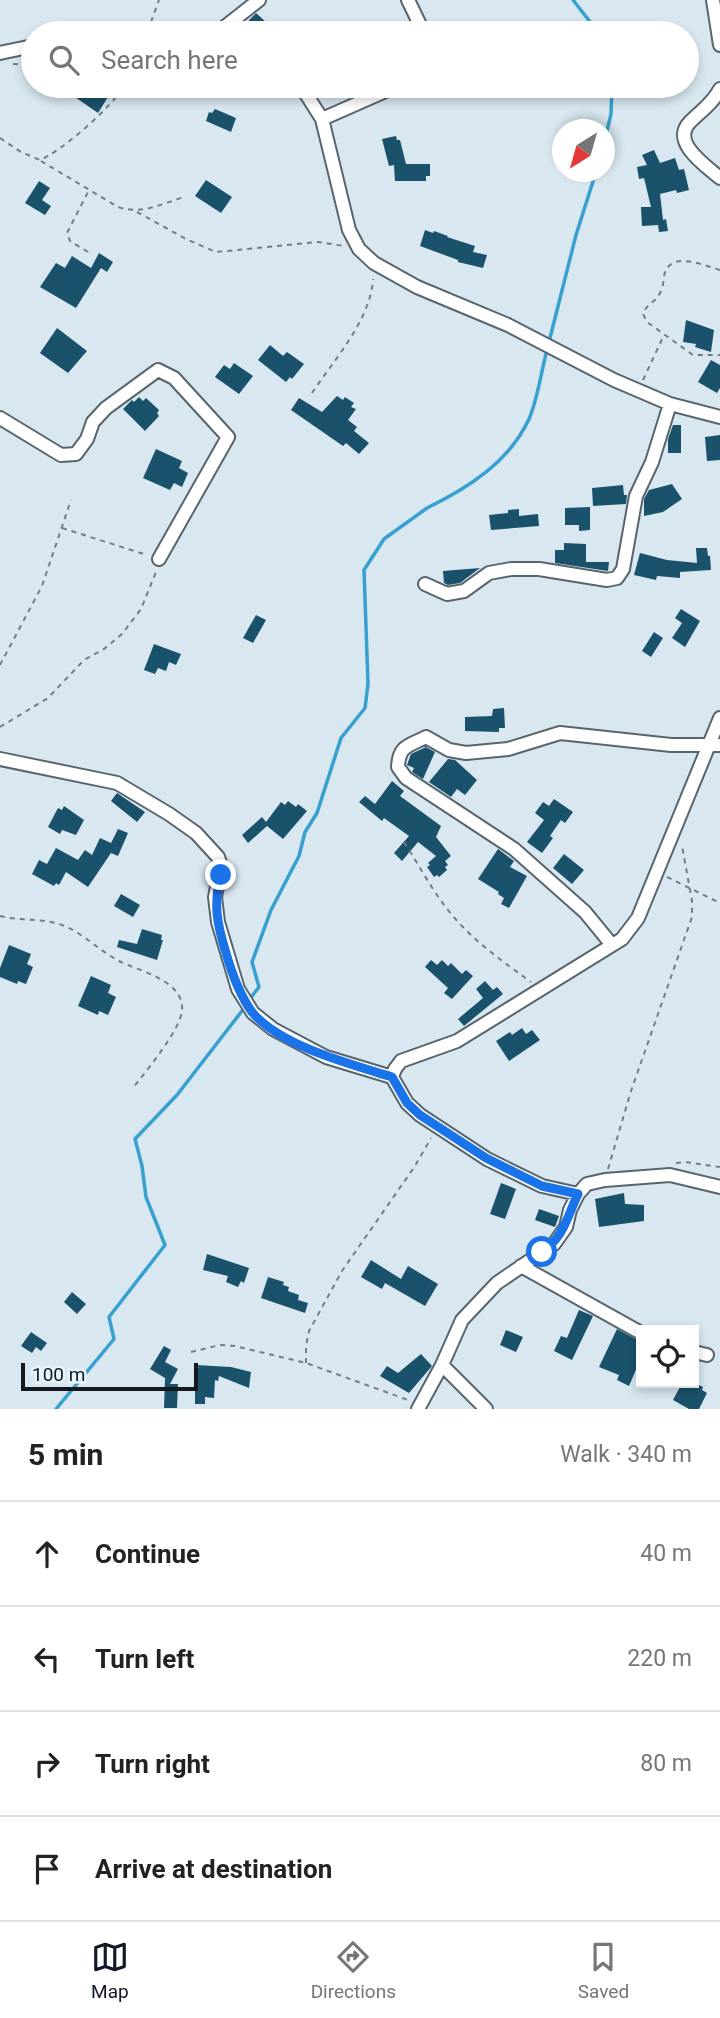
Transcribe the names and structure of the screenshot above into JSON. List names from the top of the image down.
{
  "scale_bar": "100 m",
  "north": "bottom left",
  "page": {
    "search": "Search here",
    "scale": "100 m",
    "heading": ["5 min", "Walk · 340 m"],
    "list": [
      ["Continue", "40 m"],
      ["Turn left", "220 m"],
      ["Turn right", "80 m"],
      "Arrive at destination"
    ],
    "nav": ["Map", "Directions", "Saved"]
  }
}
